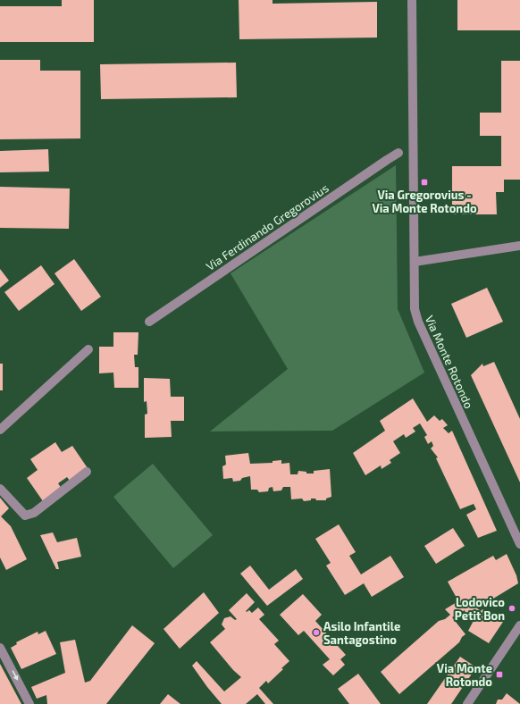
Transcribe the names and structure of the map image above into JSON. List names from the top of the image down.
{
  "streets": {
    "street": ["Via Ferdinando Gregorovius", "Via Monte Rotondo"]
  },
  "places": {
    "transit": ["Via Gregorovius - Via Monte Rotondo", "Via Monte Rotondo"],
    "other": ["Lodovico Petit Bon", "Asilo Infantile Santagostino"]
  }
}
